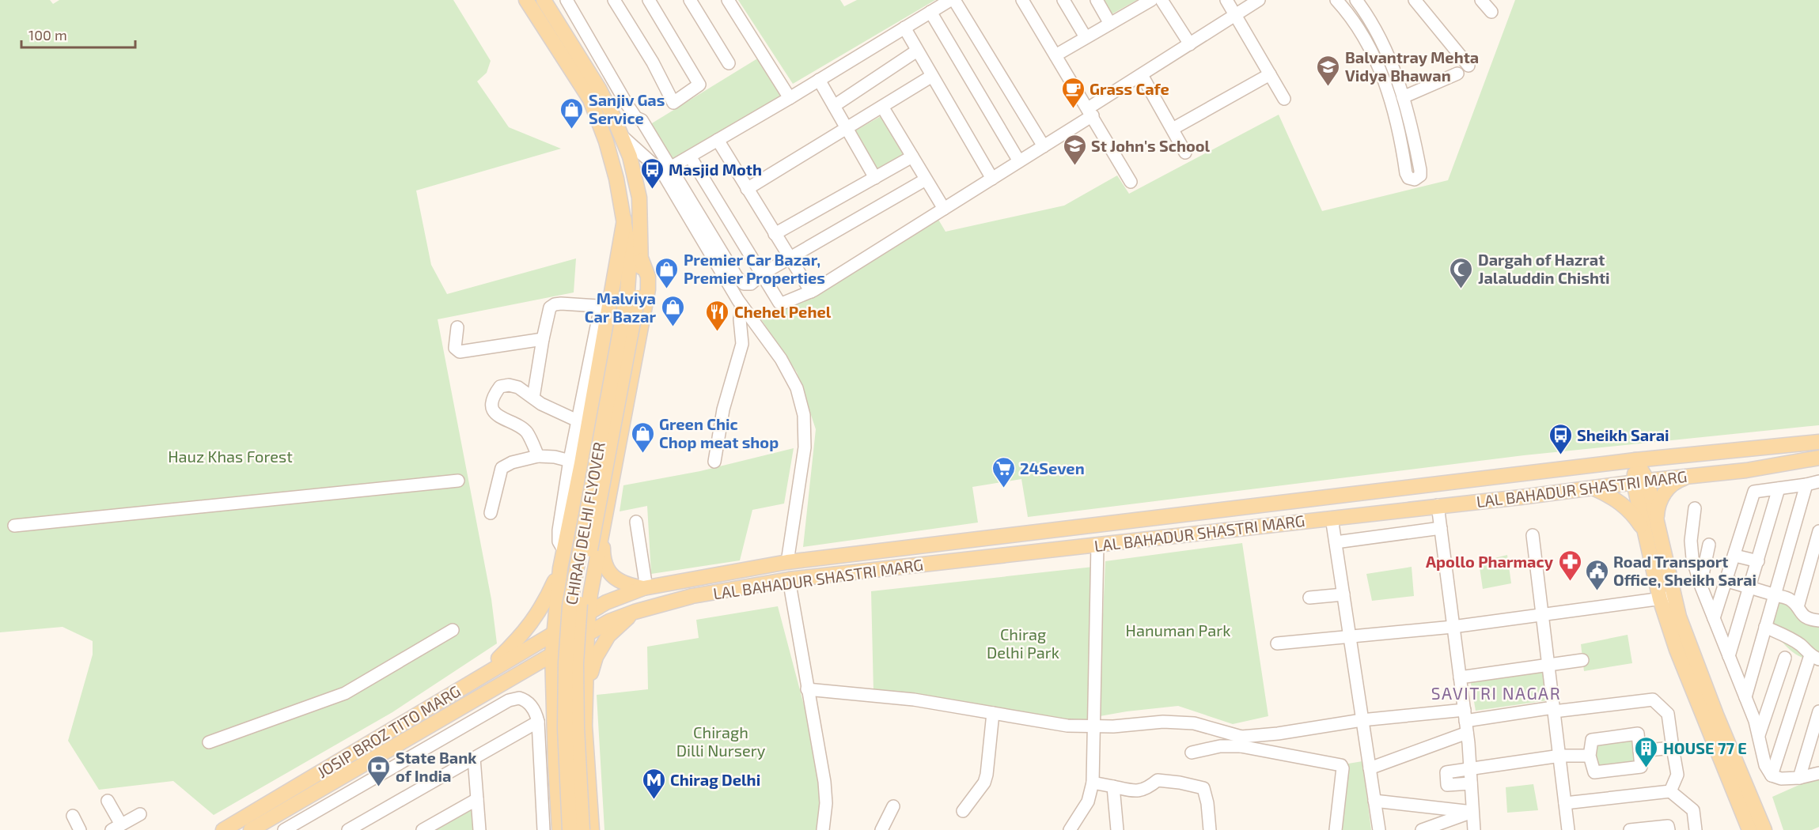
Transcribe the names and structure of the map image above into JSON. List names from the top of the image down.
{
  "streets": {
    "main road": ["LAL BAHADUR SHASTRI MARG", "CHIRAG DELHI FLYOVER", "JOSIP BROZ TITO MARG"]
  },
  "crossings": [
    ["LAL BAHADUR SHASTRI MARG", "JOSIP BROZ TITO MARG"]
  ],
  "districts": ["SAVITRI NAGAR"],
  "parks": [
    "Hauz Khas Forest",
    "Hanuman Park",
    "Chirag Delhi Park",
    "Chiragh Dilli Nursery"
  ],
  "places": {
    "school or university": ["Balvantray Mehta Vidya Bhawan", "St John's School"],
    "cafe": ["Grass Cafe"],
    "shop": [
      "Sanjiv Gas Service",
      "Premier Car Bazar, Premier Properties",
      "Malviya Car Bazar",
      "Green Chic Chop meat shop"
    ],
    "bus stop": ["Masjid Moth", "Sheikh Sarai"],
    "mosque": ["Dargah of Hazrat Jalaluddin Chishti"],
    "restaurant": ["Chehel Pehel"],
    "supermarket": ["24Seven"],
    "pharmacy": ["Apollo Pharmacy"],
    "public building": ["Road Transport Office, Sheikh Sarai"],
    "building": ["HOUSE 77 E"],
    "bank": ["State Bank of India"],
    "metro station": ["Chirag Delhi"]
  },
  "scale_bar": "100 m"
}
